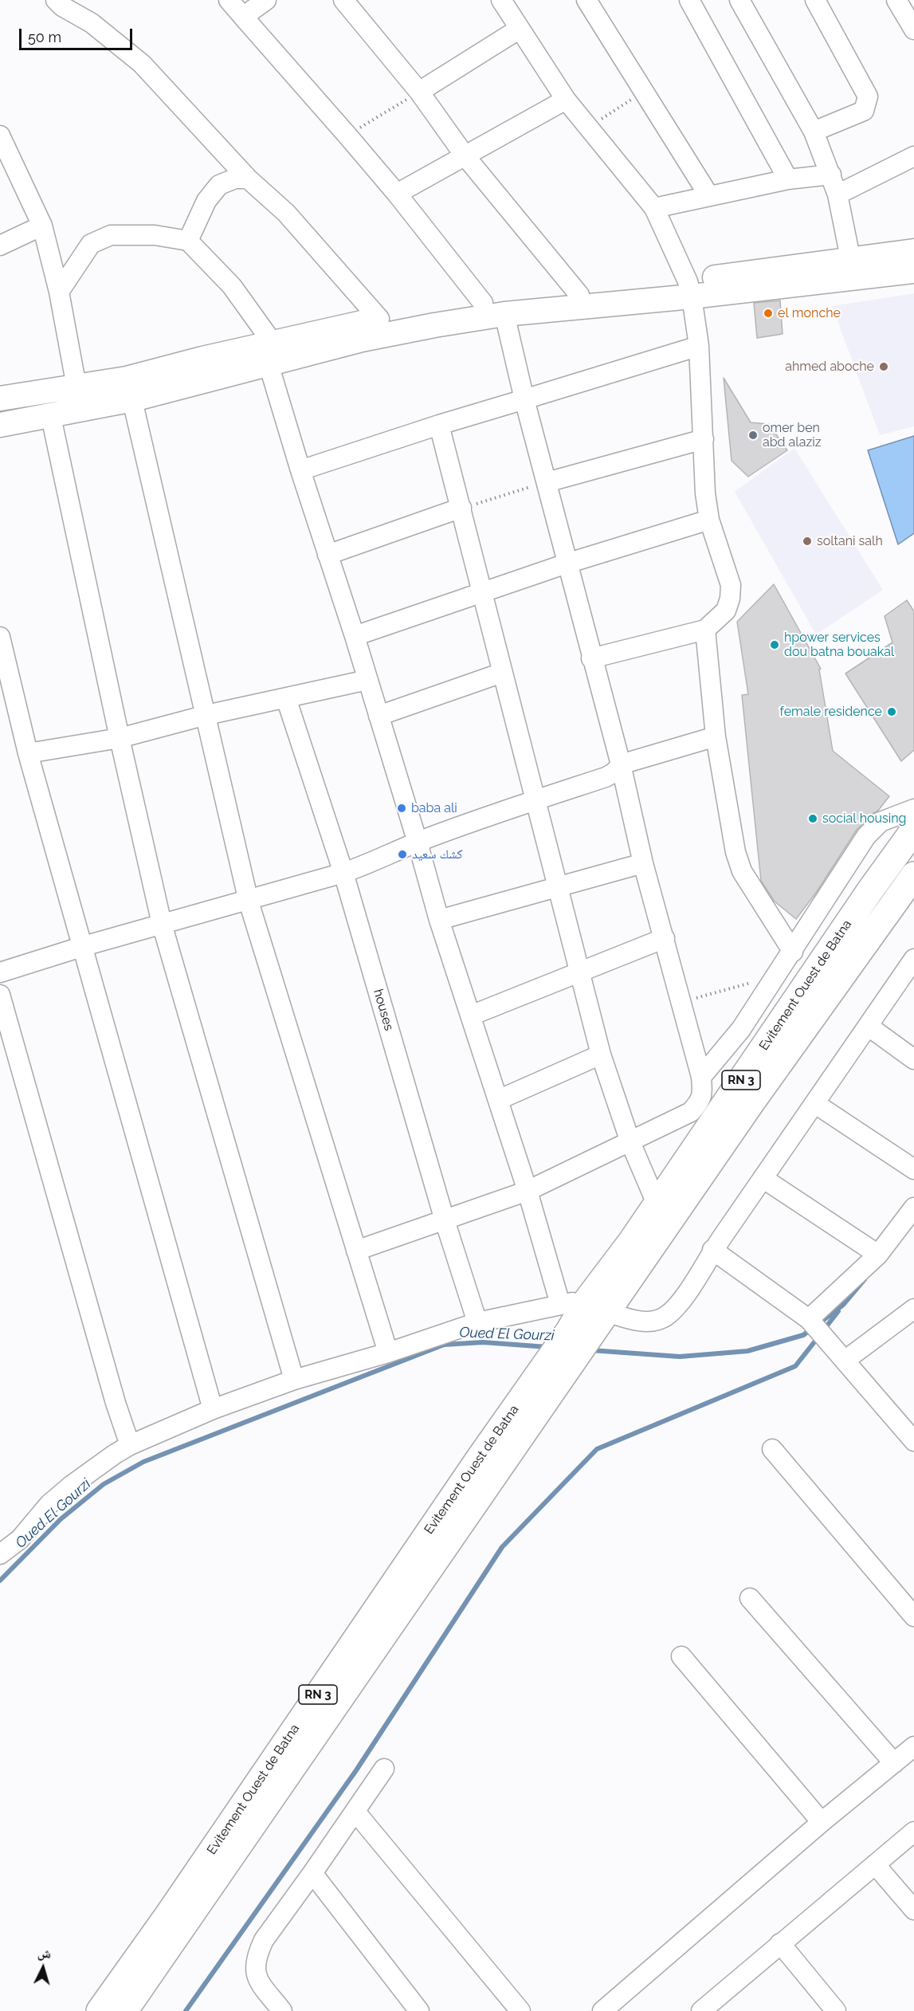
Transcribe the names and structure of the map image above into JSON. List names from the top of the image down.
{
  "streets": {
    "highway": ["Evitement Ouest de Batna", "RN 3"],
    "street": ["houses"]
  },
  "crossings": [
    ["Evitement Ouest de Batna", "RN 3"]
  ],
  "water": ["Oued El Gourzi"],
  "places": [
    "el monche",
    "ahmed aboche",
    "omer ben abd alaziz",
    "soltani salh",
    "hpower services dou batna bouakal",
    "female residence",
    "baba ali",
    "social housing",
    "كشك سعيد"
  ],
  "scale_bar": "50 m",
  "north": "top"
}
